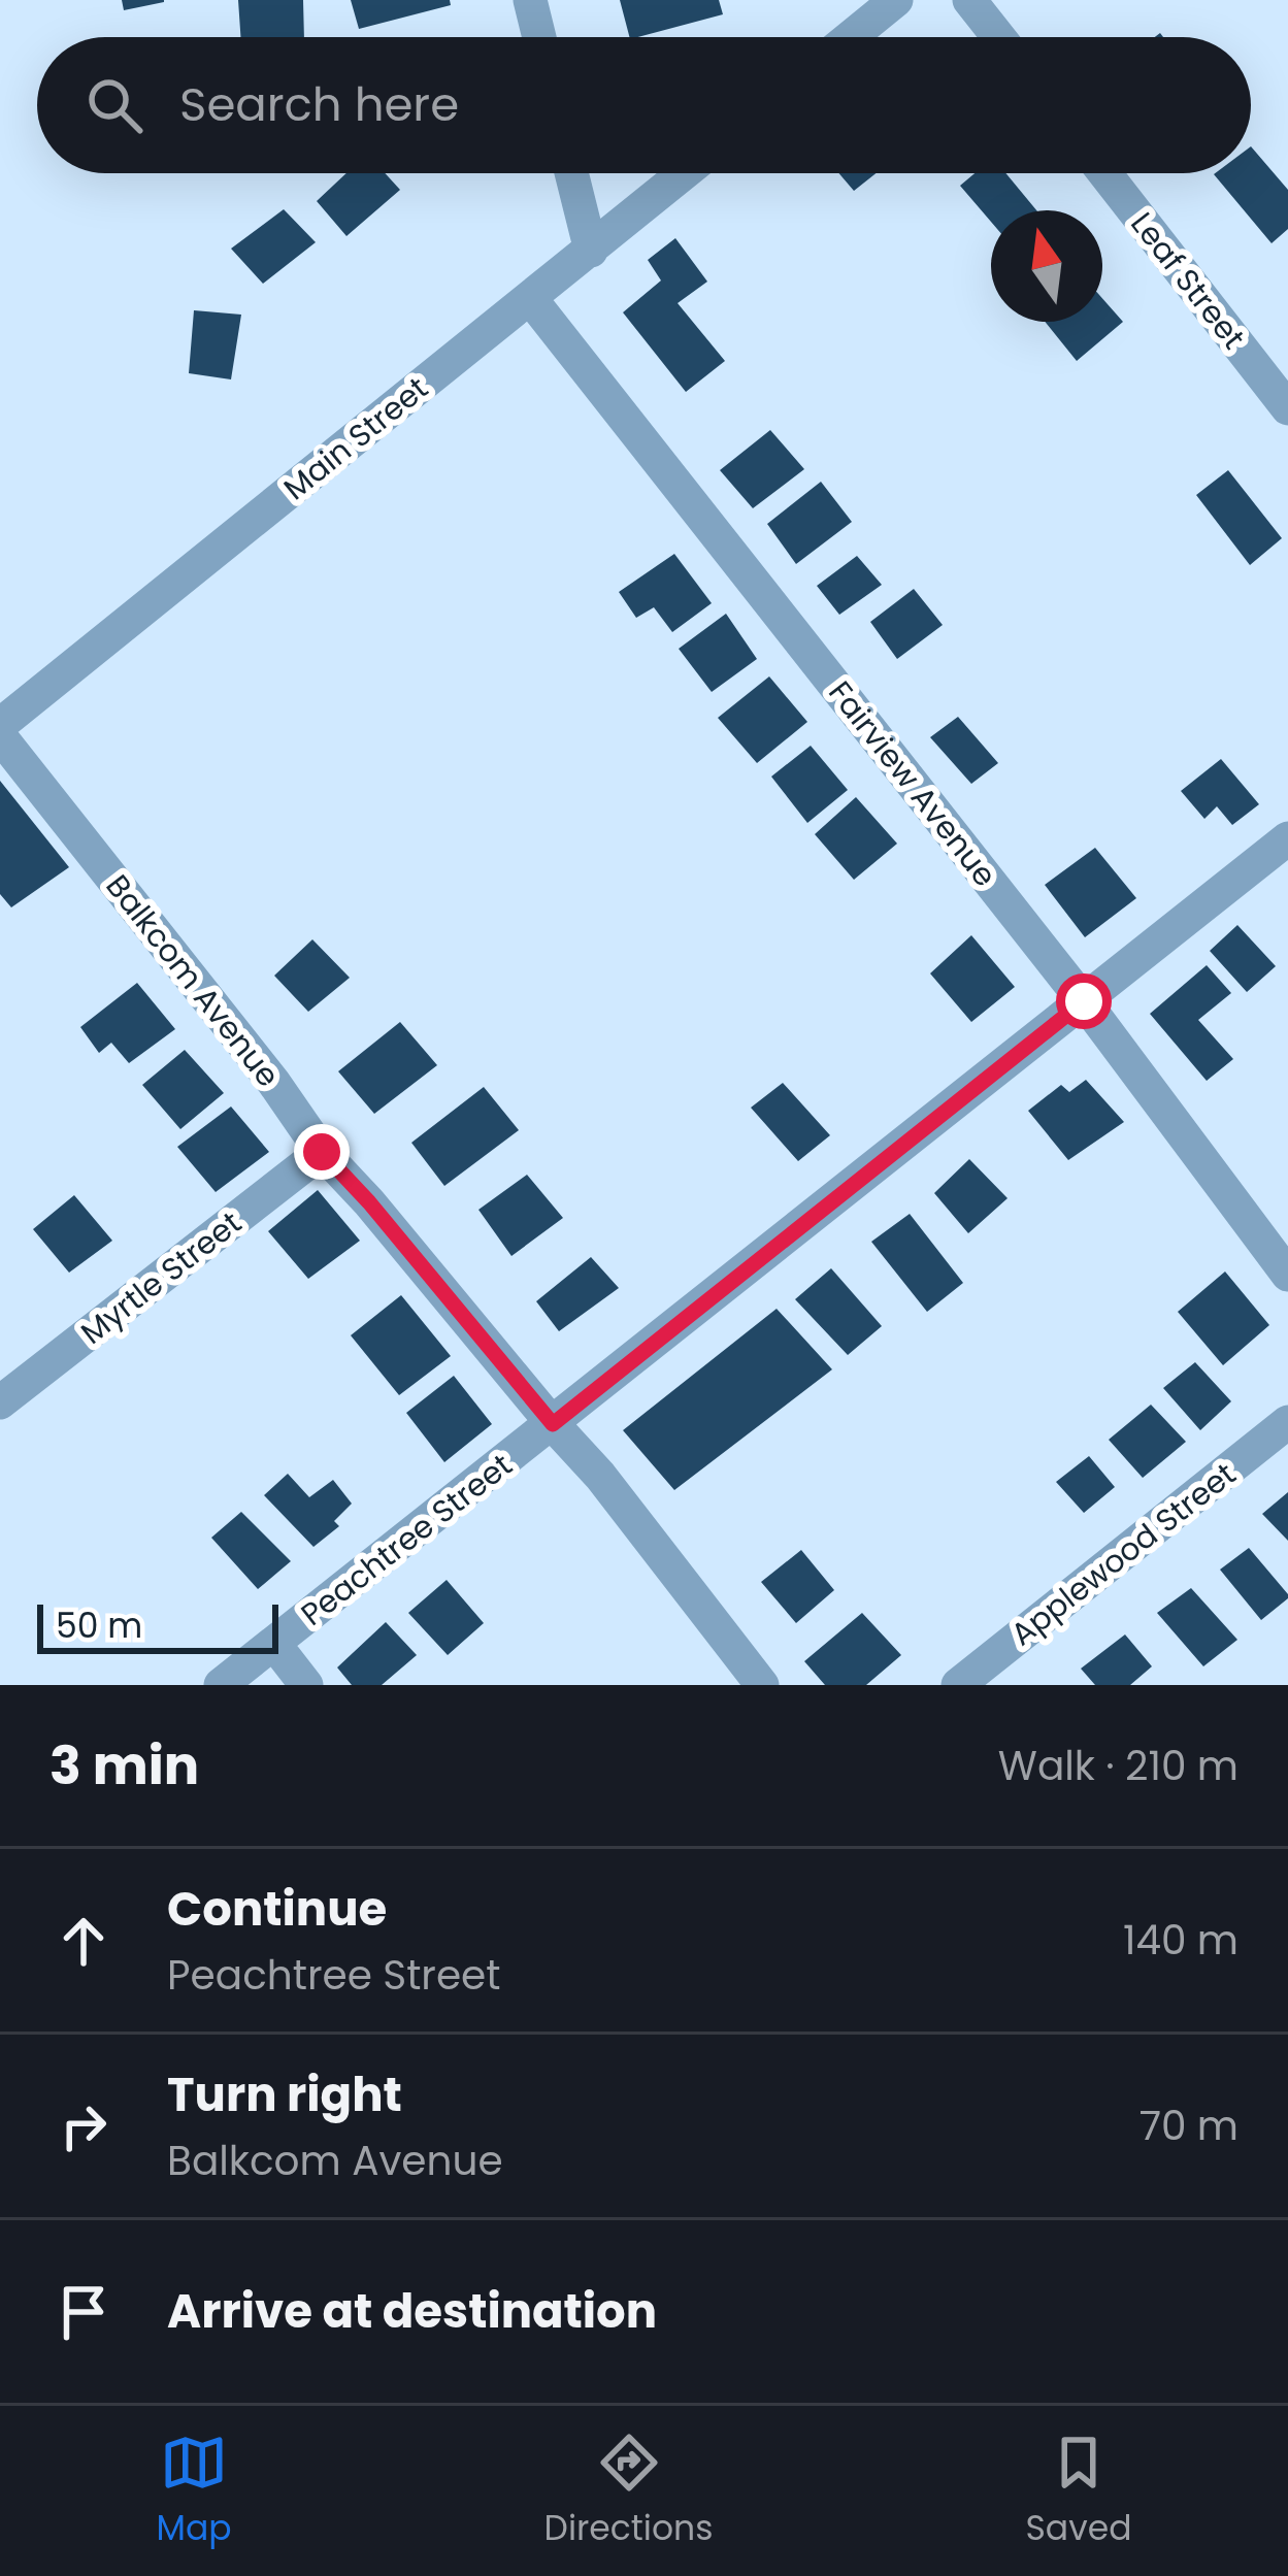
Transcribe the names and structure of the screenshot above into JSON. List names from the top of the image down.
{
  "streets": {
    "street": [
      "Leaf Street",
      "Main Street",
      "Fairview Avenue",
      "Balkcom Avenue",
      "Myrtle Street",
      "Peachtree Street",
      "Applewood Street"
    ]
  },
  "crossings": [
    ["Main Street", "Fairview Avenue"],
    ["Fairview Avenue", "Peachtree Street"],
    ["Balkcom Avenue", "Myrtle Street"],
    ["Balkcom Avenue", "Peachtree Street"]
  ],
  "scale_bar": "50 m",
  "north": "top",
  "page": {
    "search": "Search here",
    "scale": "50 m",
    "heading": ["3 min", "Walk · 210 m"],
    "list": [
      ["Continue", "Peachtree Street", "140 m"],
      ["Turn right", "Balkcom Avenue", "70 m"],
      "Arrive at destination"
    ],
    "nav": ["Map", "Directions", "Saved"]
  }
}
